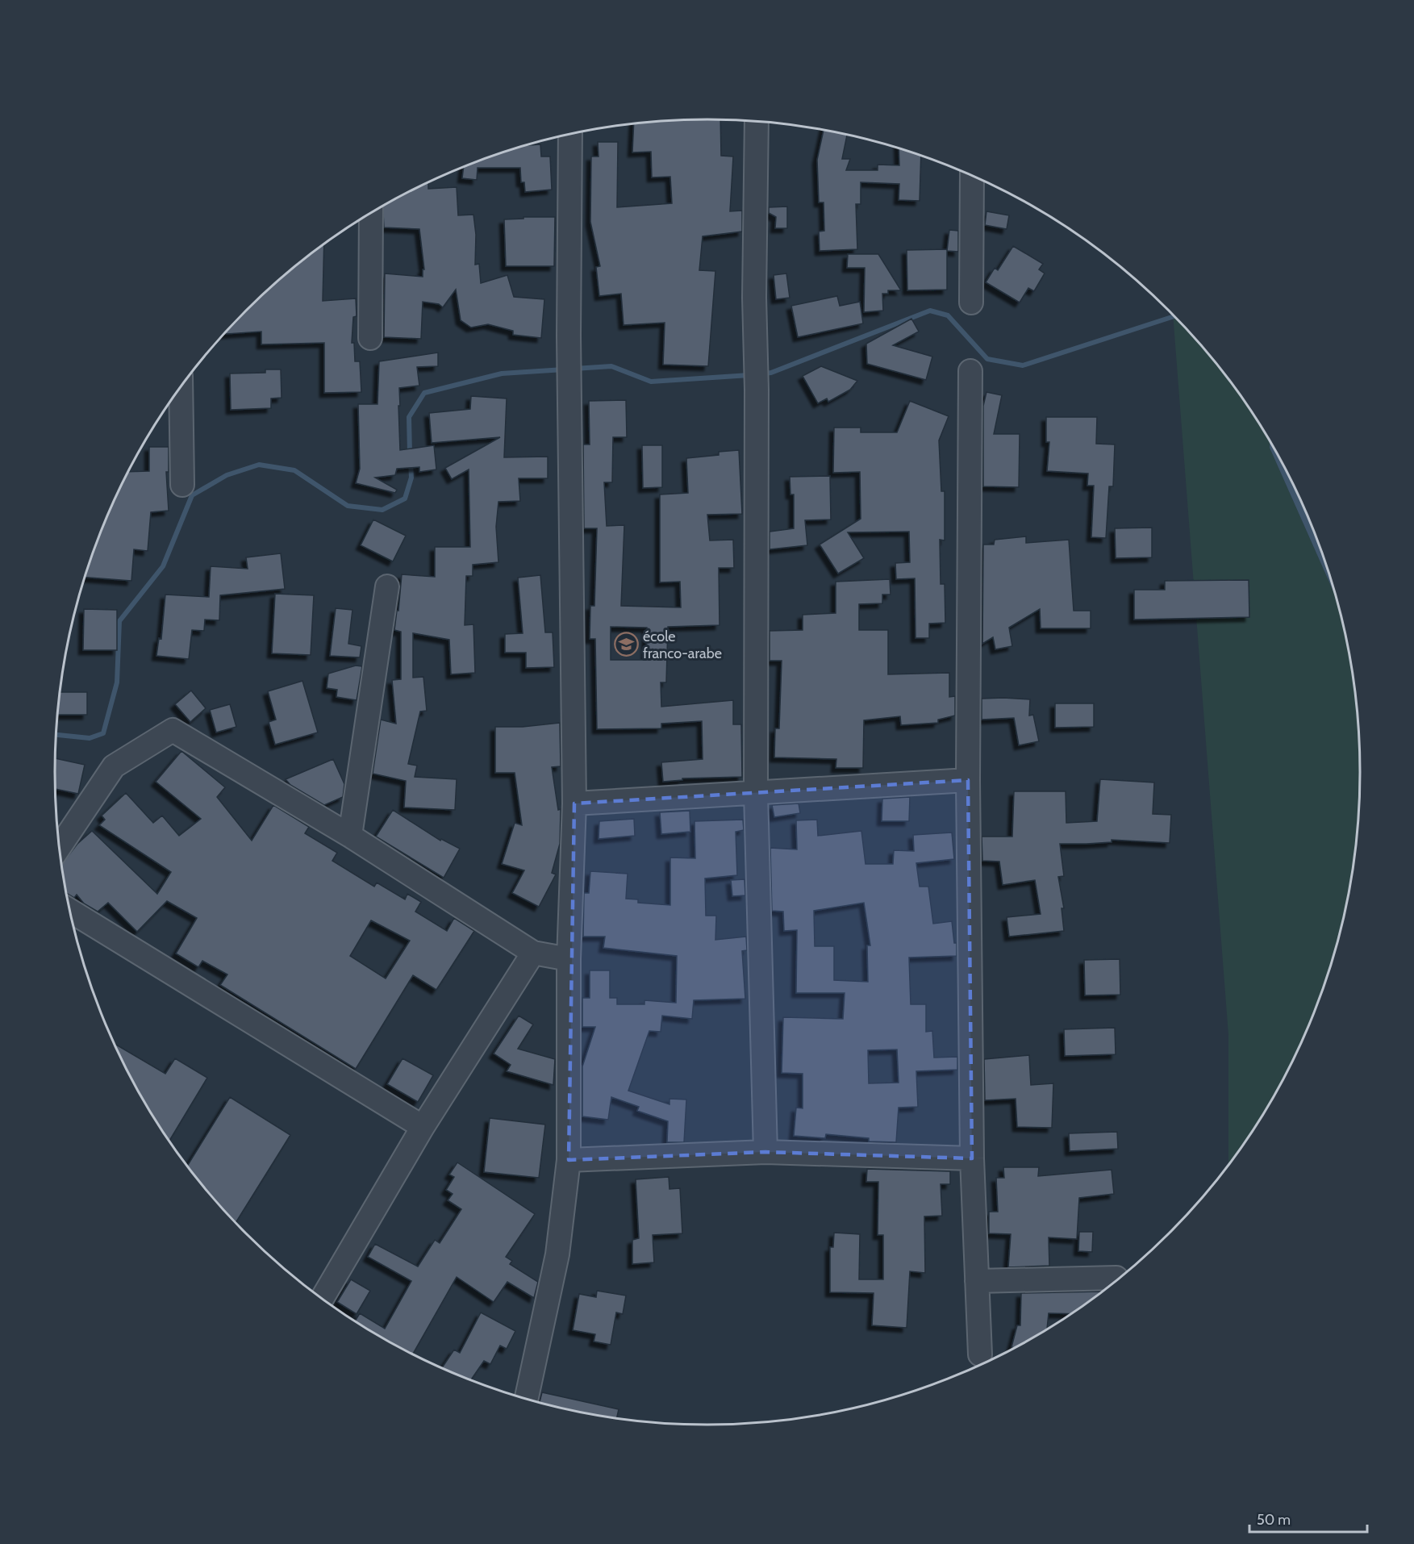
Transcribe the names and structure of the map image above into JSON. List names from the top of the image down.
{
  "places": {
    "school or university": ["école franco-arabe"]
  },
  "scale_bar": "50 m"
}
